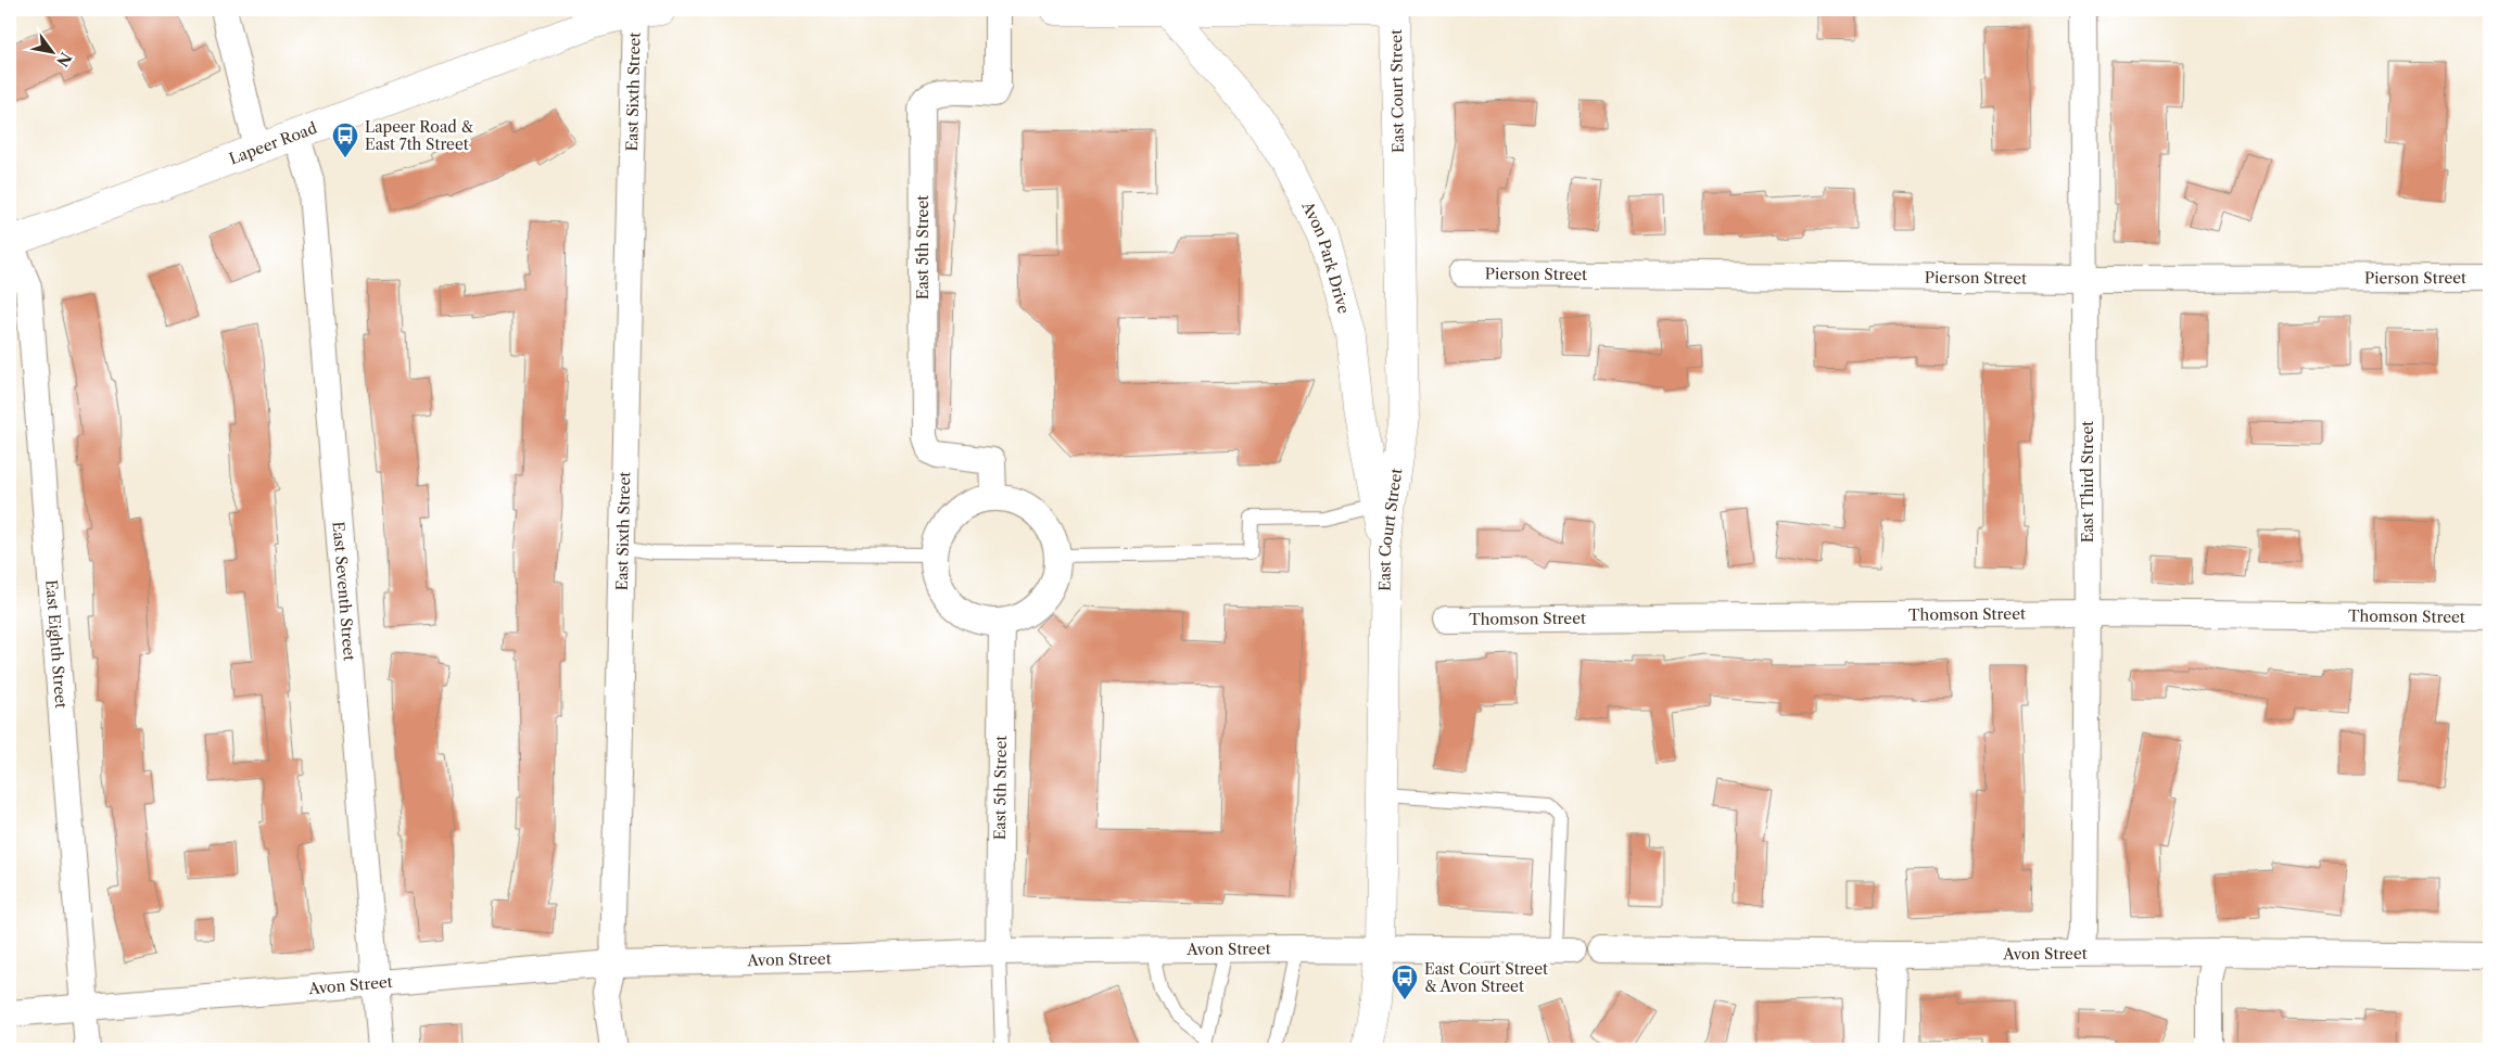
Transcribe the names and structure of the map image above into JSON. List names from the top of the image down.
{
  "streets": {
    "main road": ["East Court Street", "Lapeer Road", "Avon Park Drive"],
    "street": [
      "East Sixth Street",
      "East 5th Street",
      "Pierson Street",
      "East Third Street",
      "East Seventh Street",
      "Thomson Street",
      "East Eighth Street",
      "Avon Street"
    ]
  },
  "crossings": [
    ["East Court Street", "Avon Park Drive"],
    ["East Court Street", "Avon Street"],
    ["East Sixth Street", "Lapeer Road"],
    ["East Sixth Street", "Avon Street"],
    ["Lapeer Road", "East Seventh Street"],
    ["Lapeer Road", "East Eighth Street"],
    ["East 5th Street", "Avon Street"],
    ["Pierson Street", "East Third Street"],
    ["East Third Street", "Thomson Street"],
    ["East Third Street", "Avon Street"],
    ["East Seventh Street", "Avon Street"],
    ["East Eighth Street", "Avon Street"]
  ],
  "places": {
    "bus stop": ["Lapeer Road & East 7th Street", "East Court Street & Avon Street"]
  },
  "north": "bottom right"
}
